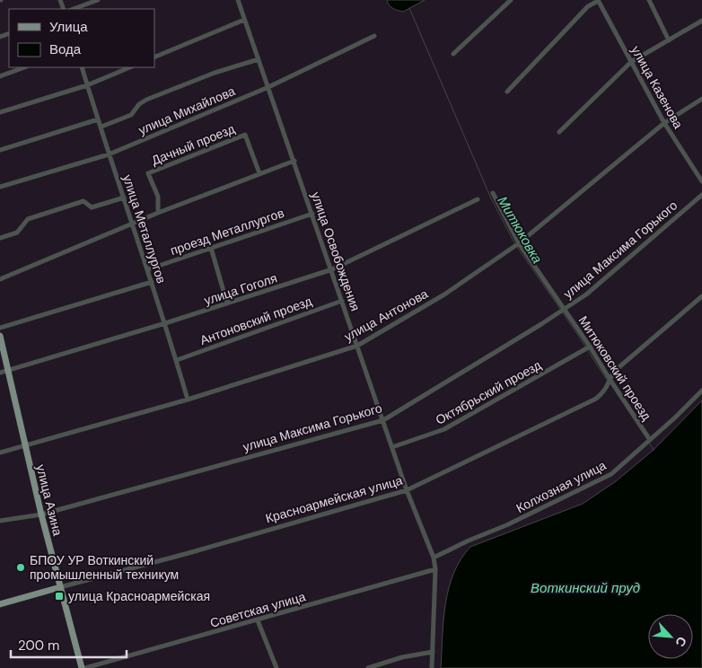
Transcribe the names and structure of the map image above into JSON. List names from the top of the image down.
{
  "streets": {
    "main road": ["Красноармейская улица", "улица Азина"],
    "street": [
      "улица Казенова",
      "улица Михайлова",
      "Дачный проезд",
      "улица Металлургов",
      "проезд Металлургов",
      "улица Максима Горького",
      "улица Освобождения",
      "улица Гоголя",
      "улица Антонова",
      "Антоновский проезд",
      "Митюковский проезд",
      "Октябрьский проезд",
      "Колхозная улица",
      "Советская улица"
    ]
  },
  "crossings": [
    ["улица Казенова", "улица Антонова"],
    ["улица Михайлова", "улица Металлургов"],
    ["улица Михайлова", "улица Освобождения"],
    ["улица Металлургов", "проезд Металлургов"],
    ["улица Металлургов", "улица Гоголя"],
    ["улица Металлургов", "улица Антонова"],
    ["улица Металлургов", "Антоновский проезд"],
    ["проезд Металлургов", "улица Освобождения"],
    ["улица Максима Горького", "улица Освобождения"],
    ["улица Максима Горького", "Митюковский проезд"],
    ["улица Максима Горького", "улица Азина"],
    ["улица Освобождения", "улица Гоголя"],
    ["улица Освобождения", "улица Антонова"],
    ["улица Освобождения", "Антоновский проезд"],
    ["улица Освобождения", "Октябрьский проезд"],
    ["улица Освобождения", "Колхозная улица"],
    ["улица Освобождения", "Красноармейская улица"],
    ["улица Освобождения", "Советская улица"],
    ["улица Гоголя", "улица Азина"],
    ["улица Антонова", "Митюковский проезд"],
    ["улица Антонова", "улица Азина"],
    ["Митюковский проезд", "Октябрьский проезд"],
    ["Митюковский проезд", "Колхозная улица"],
    ["Митюковский проезд", "Красноармейская улица"],
    ["Красноармейская улица", "улица Азина"]
  ],
  "water": ["Митюковка", "Воткинский пруд"],
  "places": {
    "other": ["БПОУ УР Воткинский промышленный техникум"],
    "transit": ["улица Красноармейская"]
  },
  "legend": ["Улица", "Вода"],
  "scale_bar": "200 m",
  "north": "bottom right"
}
